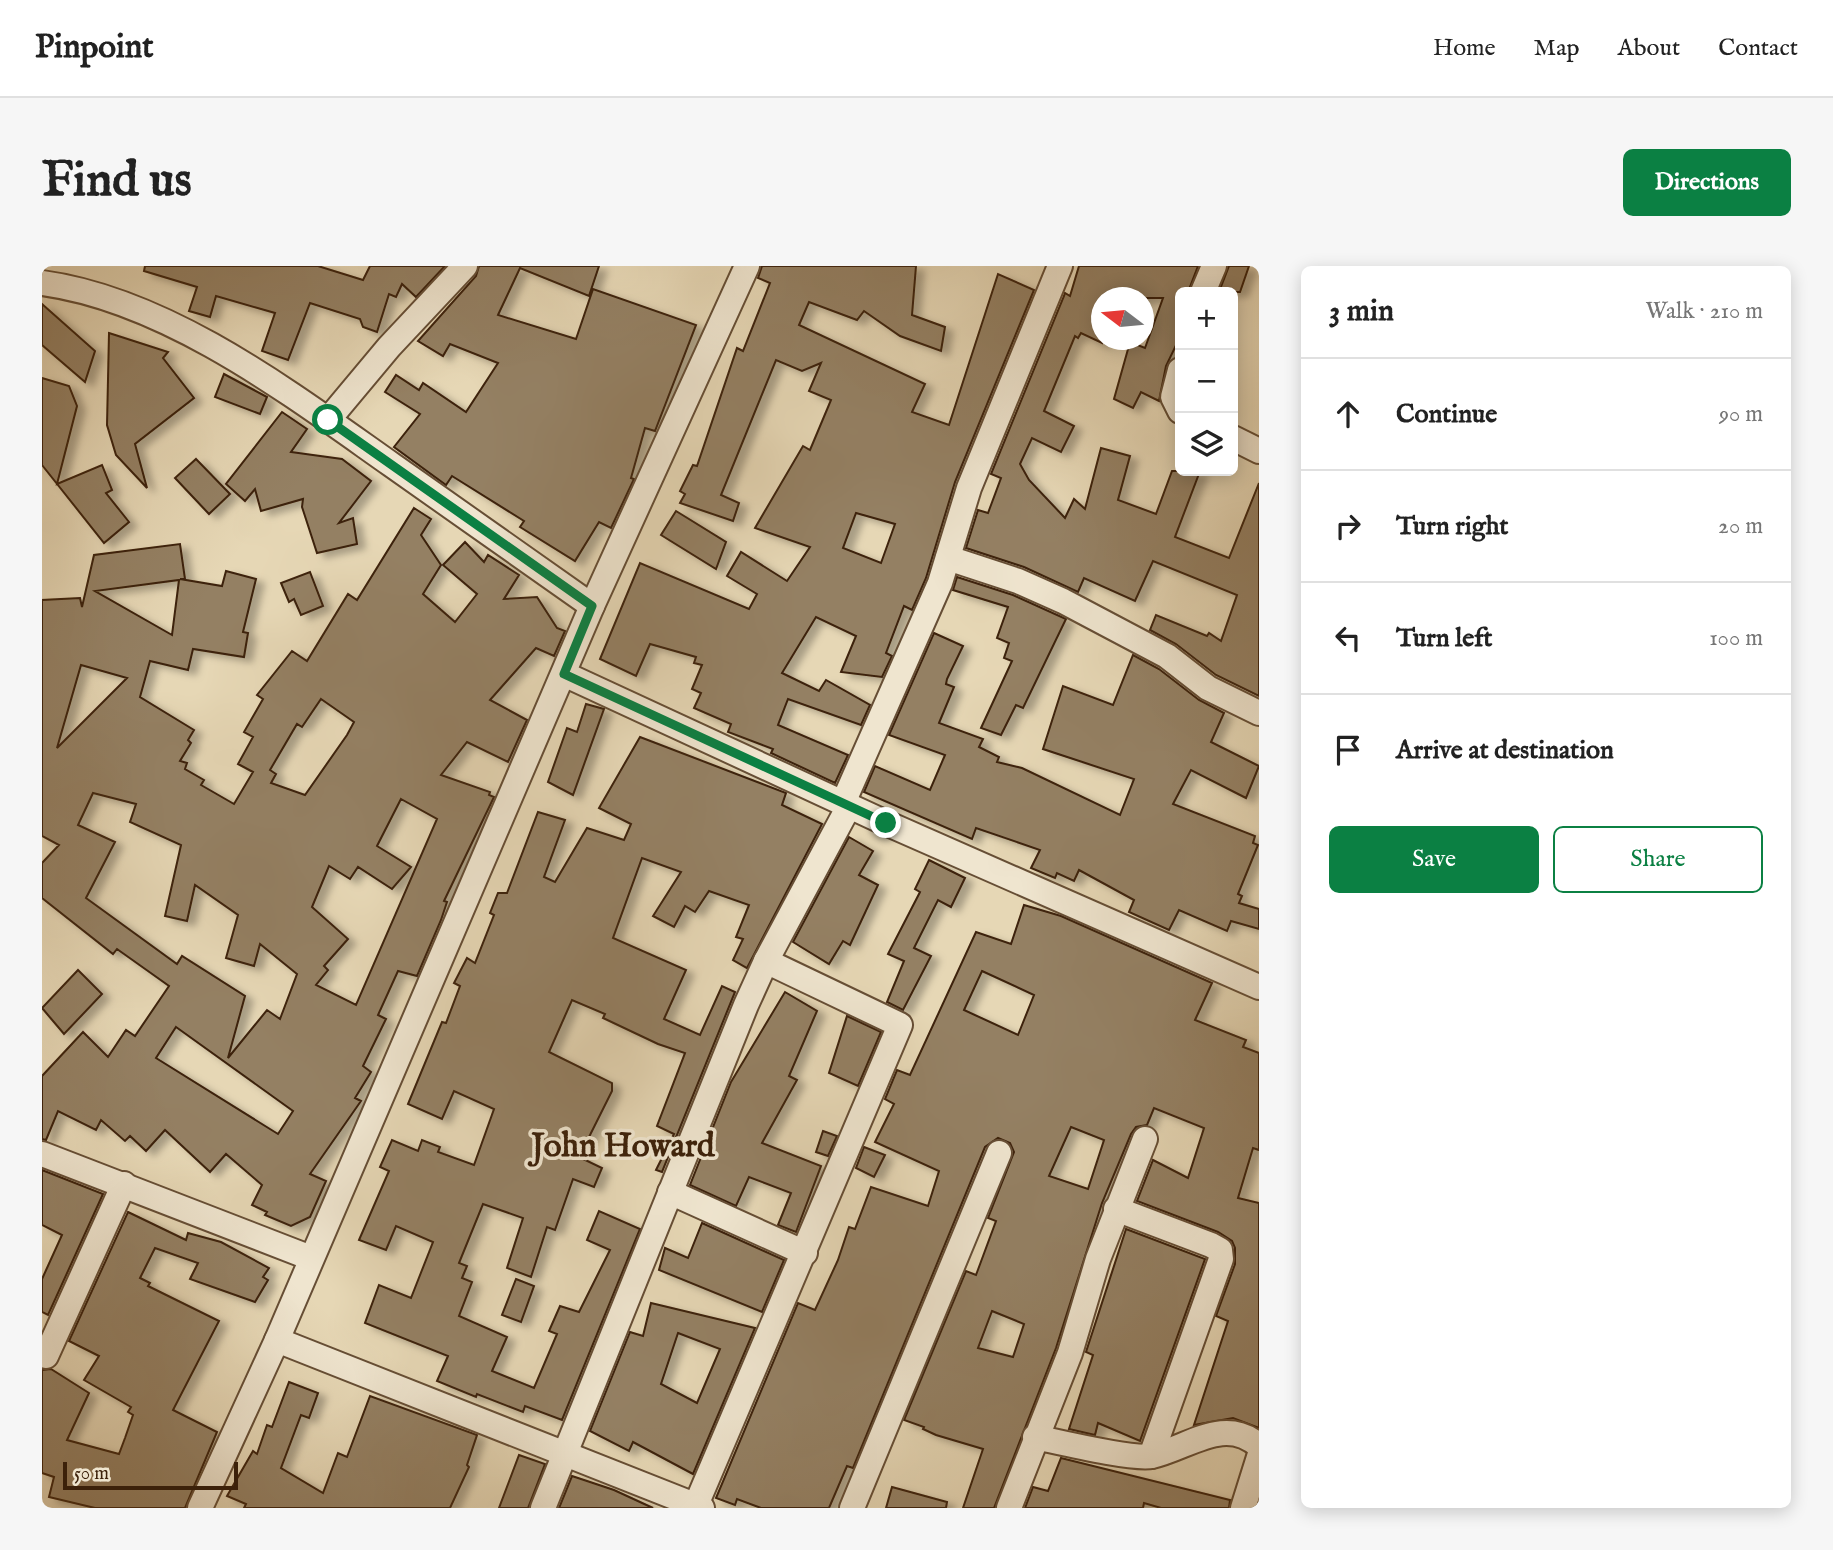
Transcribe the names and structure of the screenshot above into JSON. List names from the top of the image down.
{
  "districts": ["John Howard"],
  "scale_bar": "50 m",
  "north": "left",
  "page": {
    "header": "Pinpoint",
    "nav": [
      "Home",
      "Map",
      "About",
      "Contact"
    ],
    "buttons": [
      "Directions",
      ["Save", "Share"]
    ],
    "title": "Find us",
    "heading": ["3 min", "Walk · 210 m"],
    "map_buttons": ["+", "−"],
    "list": [
      ["Continue", "90 m"],
      ["Turn right", "20 m"],
      ["Turn left", "100 m"],
      "Arrive at destination"
    ],
    "scale": "50 m"
  }
}
